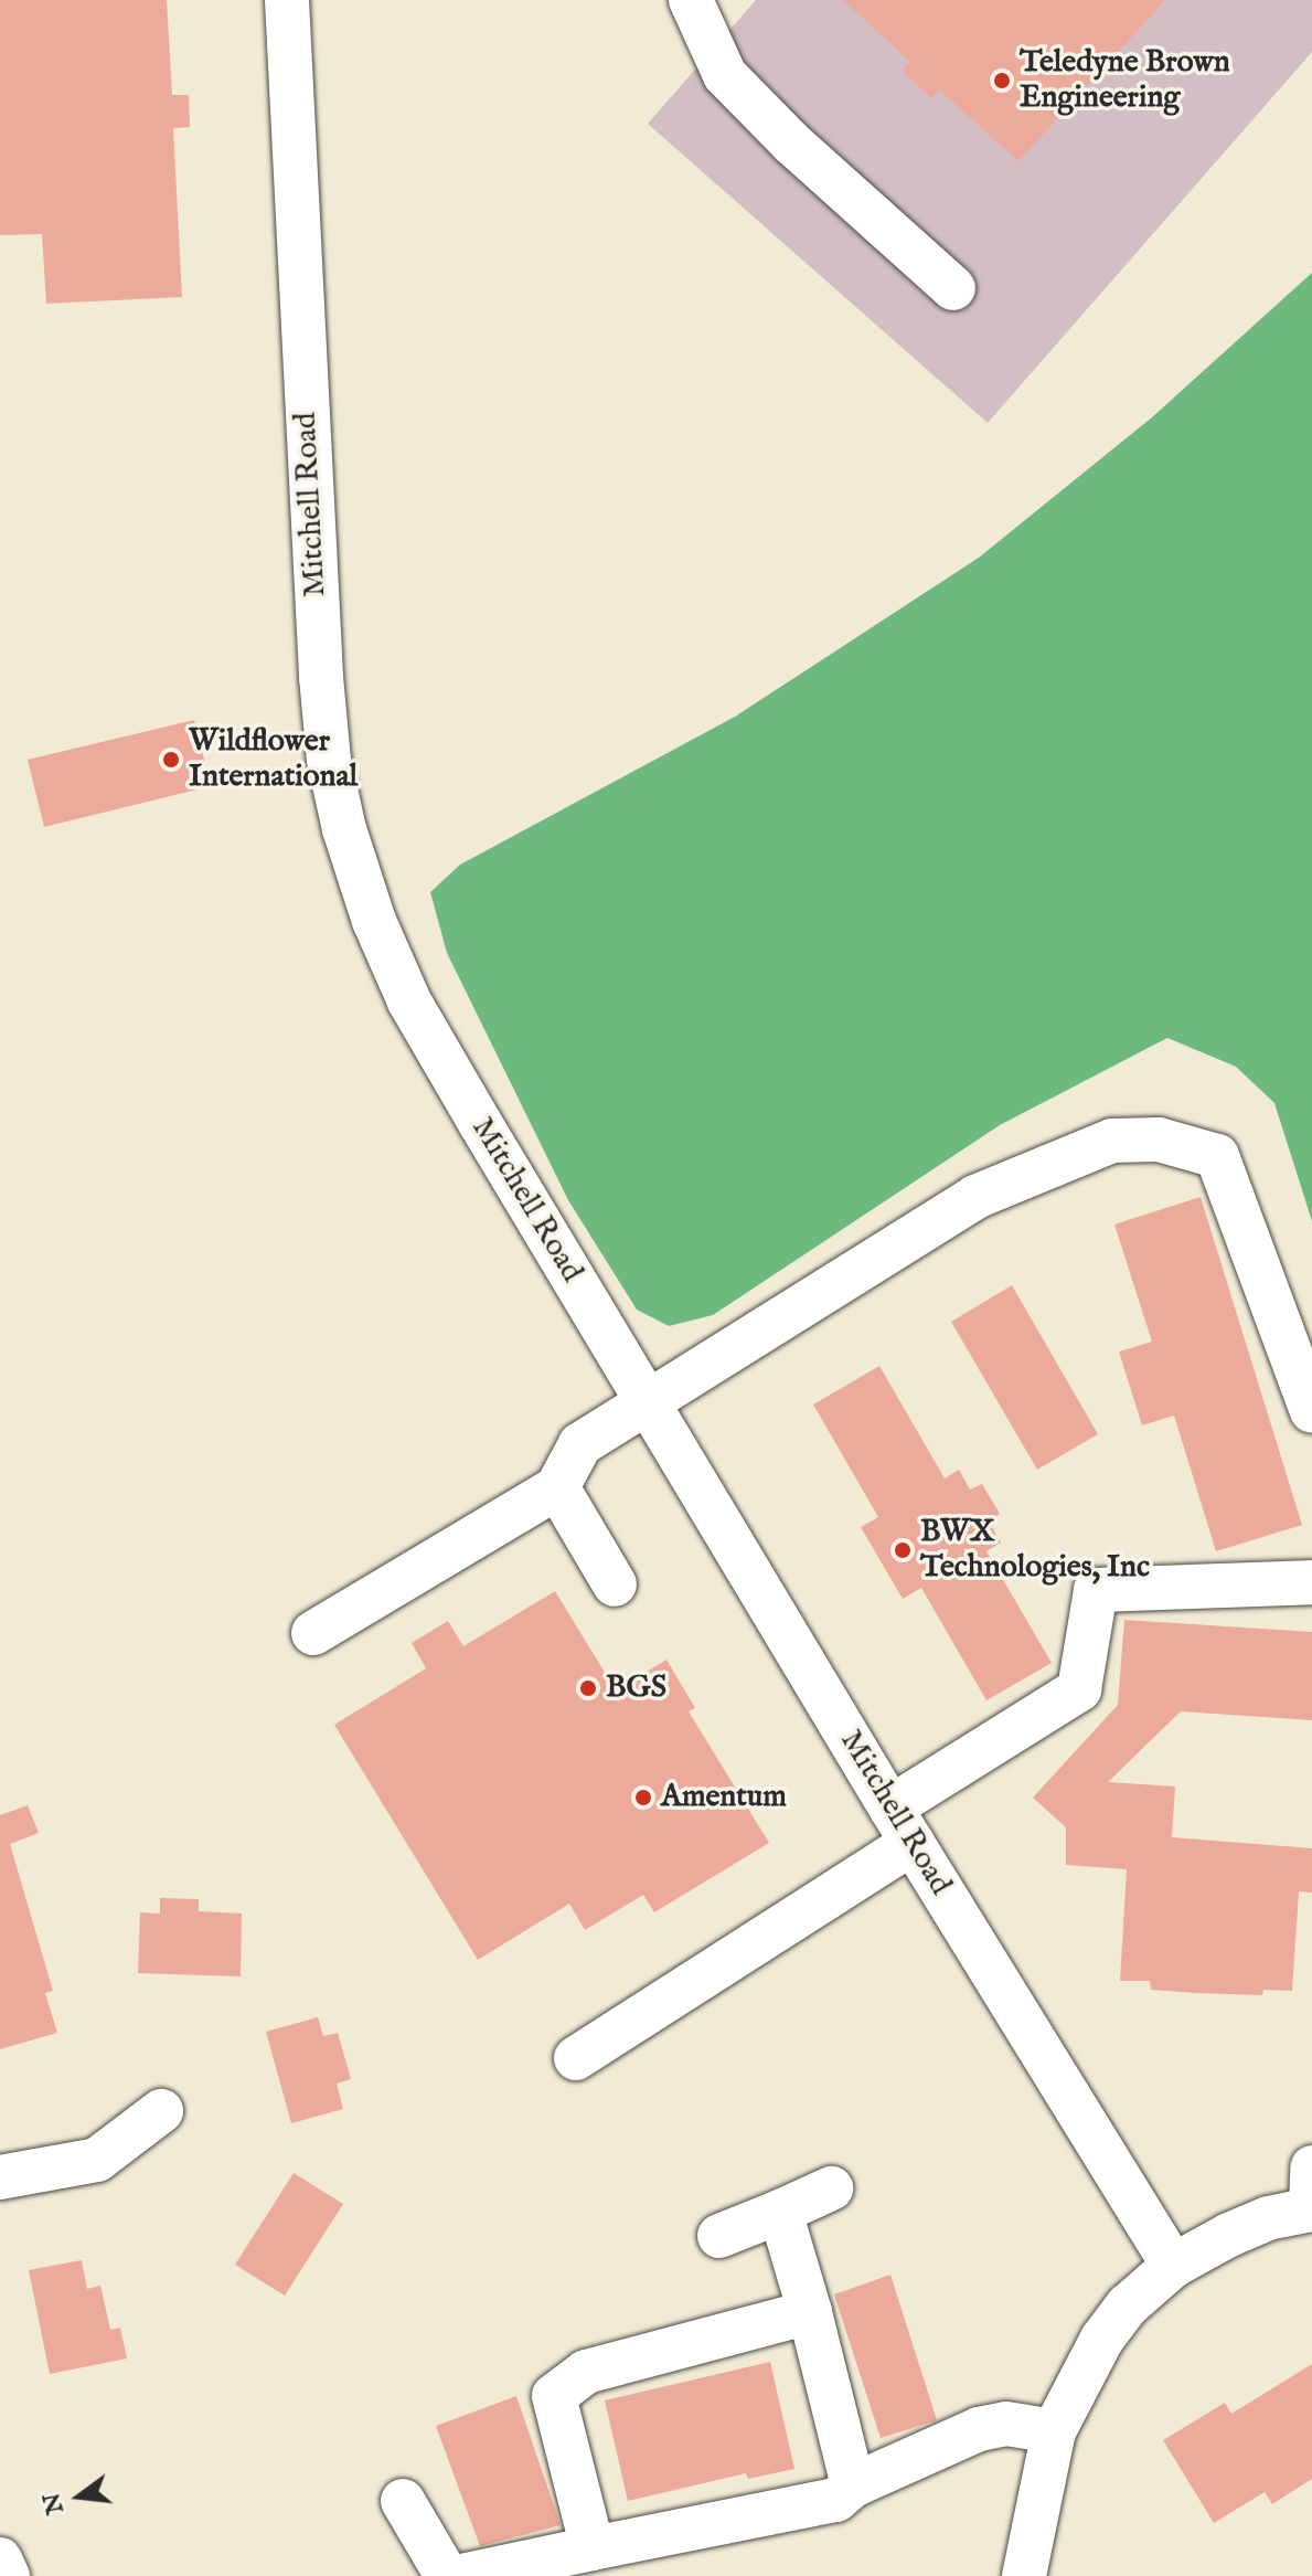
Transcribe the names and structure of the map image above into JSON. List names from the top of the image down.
{
  "streets": {
    "street": ["Mitchell Road"]
  },
  "places": [
    "Teledyne Brown Engineering",
    "Wildflower International",
    "BWX Technologies, Inc",
    "BGS",
    "Amentum"
  ],
  "north": "left"
}
